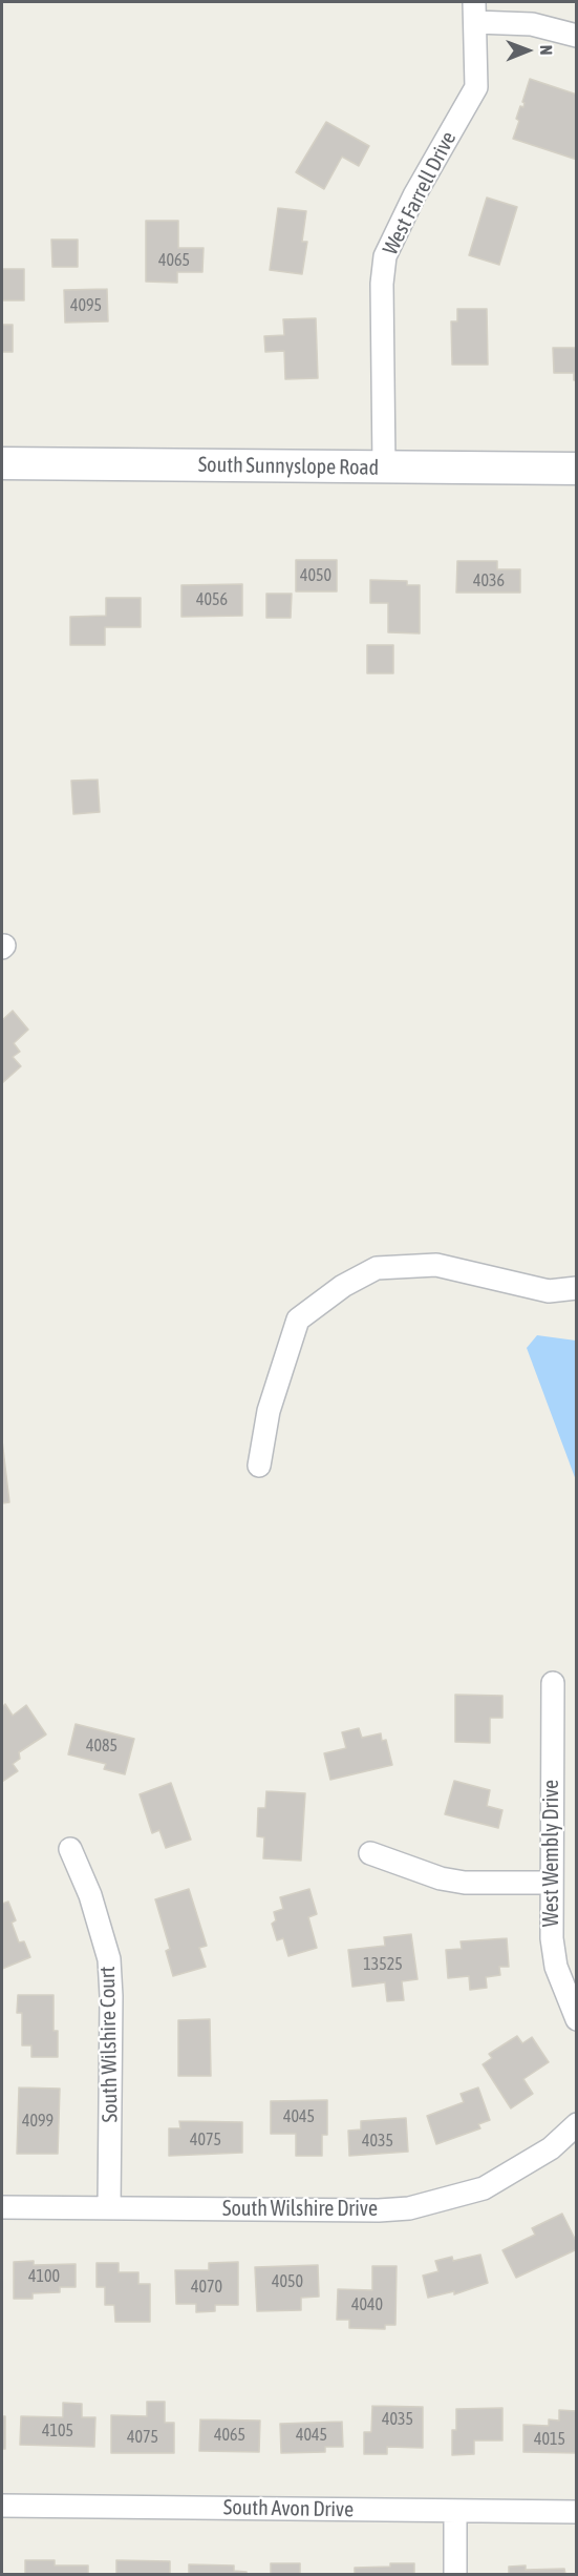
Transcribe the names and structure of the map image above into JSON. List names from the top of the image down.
{
  "streets": {
    "street": [
      "West Farrell Drive",
      "South Sunnyslope Road",
      "West Wembly Drive",
      "South Wilshire Court",
      "South Wilshire Drive",
      "South Avon Drive"
    ]
  },
  "crossings": [
    ["West Farrell Drive", "South Sunnyslope Road"],
    ["South Wilshire Court", "South Wilshire Drive"]
  ],
  "house_numbers": [
    "4065",
    "4095",
    "4050",
    "4036",
    "4056",
    "4085",
    "13525",
    "4045",
    "4099",
    "4075",
    "4035",
    "4100",
    "4050",
    "4070",
    "4040",
    "4035",
    "4105",
    "4065",
    "4045",
    "4075",
    "4015"
  ],
  "north": "right"
}
